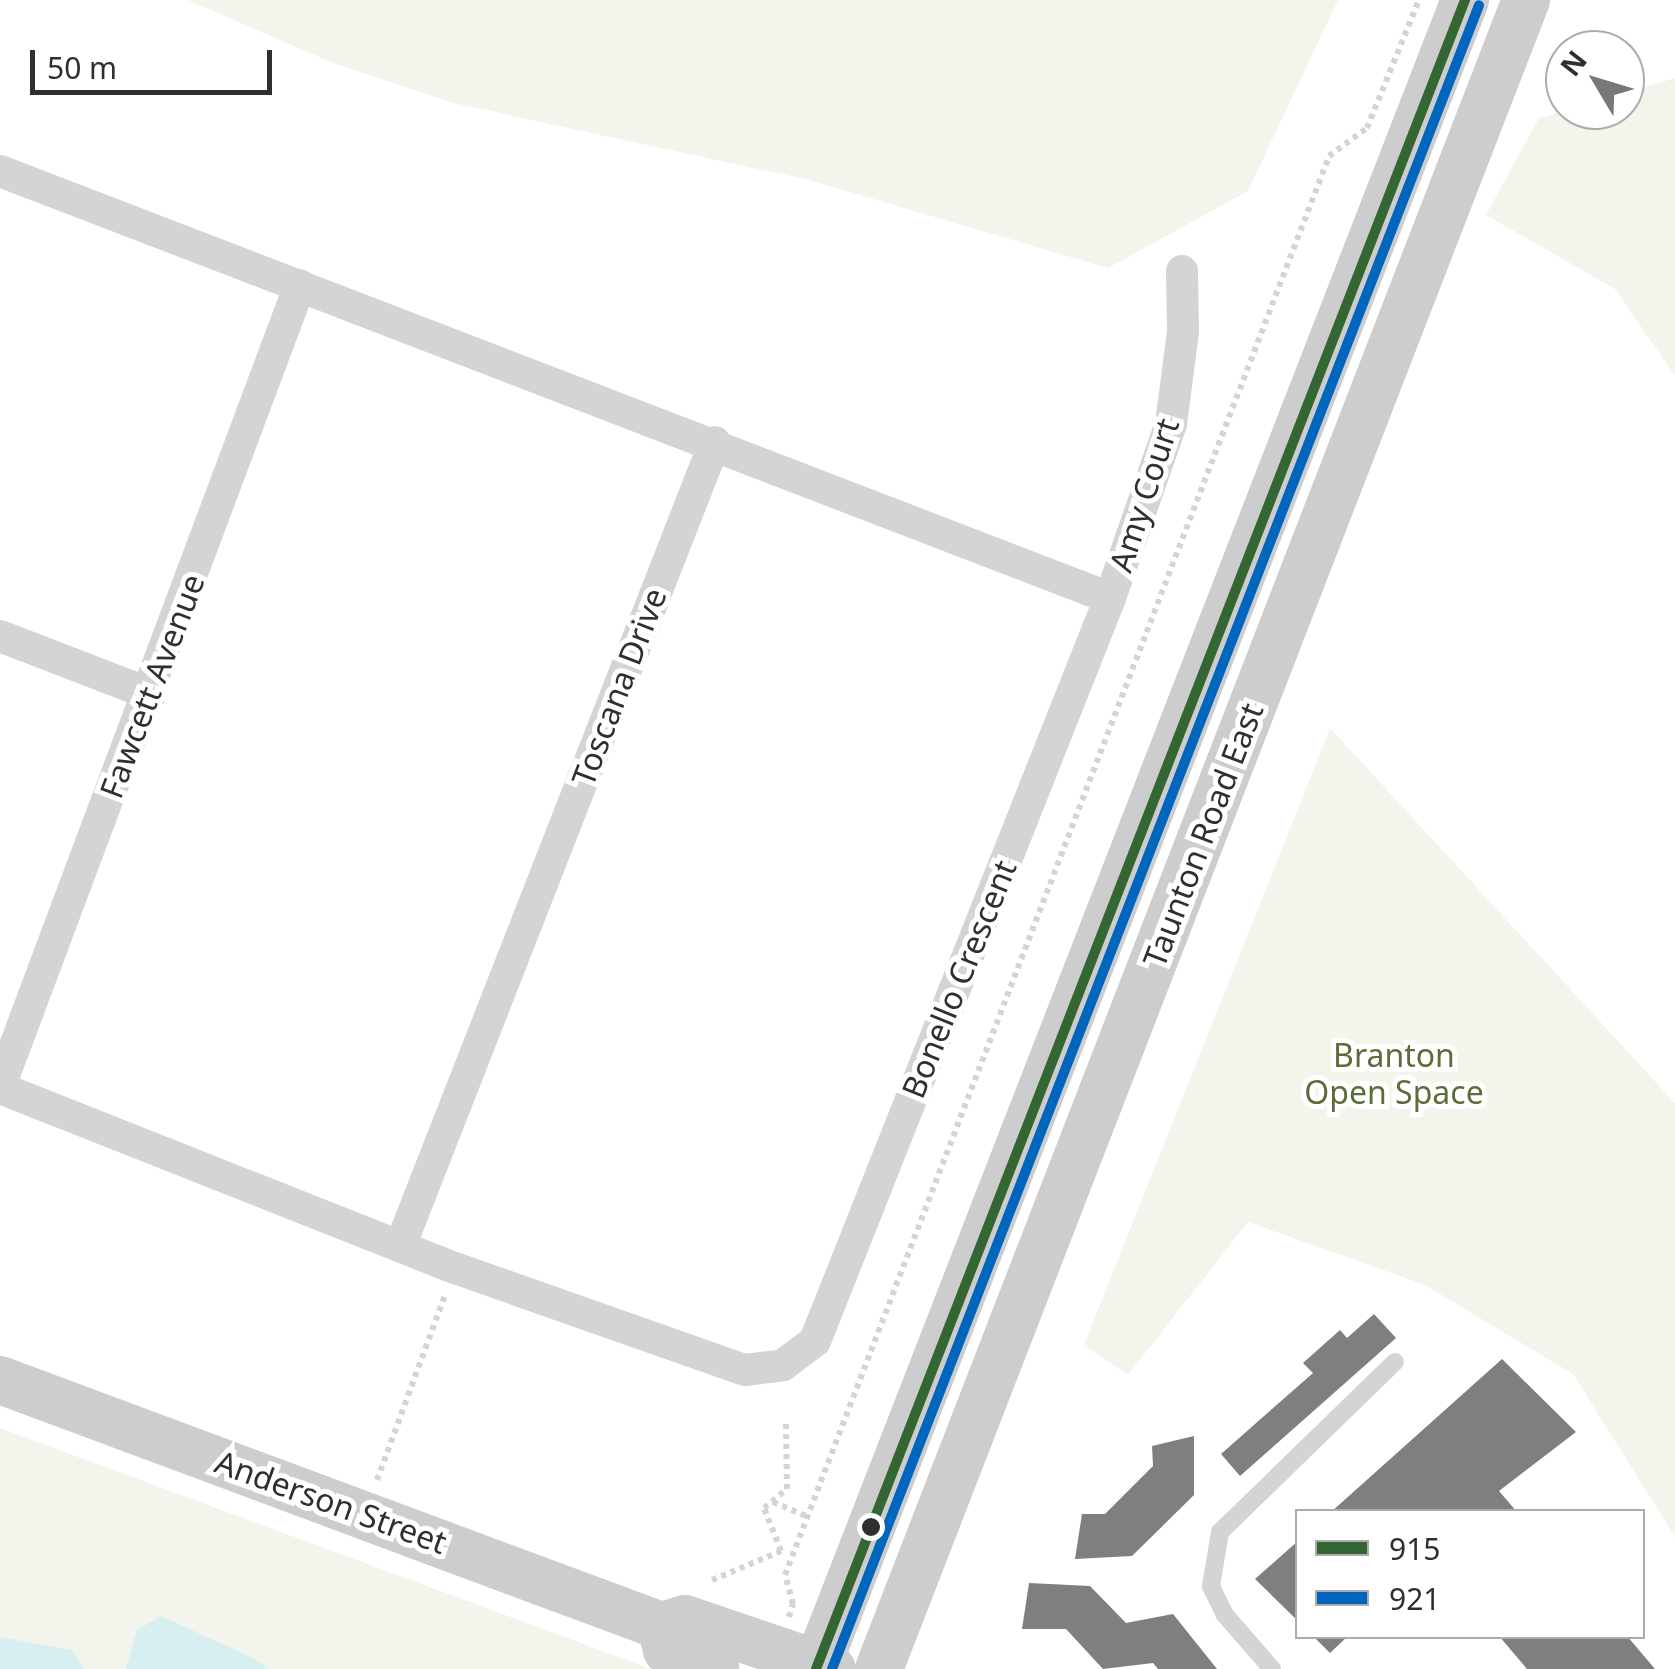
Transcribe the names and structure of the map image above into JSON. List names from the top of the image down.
{
  "streets": {
    "main road": ["Taunton Road East", "Anderson Street"],
    "street": [
      "Amy Court",
      "Fawcett Avenue",
      "Toscana Drive",
      "Bonello Crescent"
    ]
  },
  "crossings": [
    ["Amy Court", "Bonello Crescent"],
    ["Toscana Drive", "Bonello Crescent"],
    ["Taunton Road East", "Anderson Street"]
  ],
  "parks": ["Branton Open Space"],
  "lines": ["transit line 915", "transit line 921"],
  "legend": ["915", "921"],
  "scale_bar": "50 m",
  "north": "top left"
}
